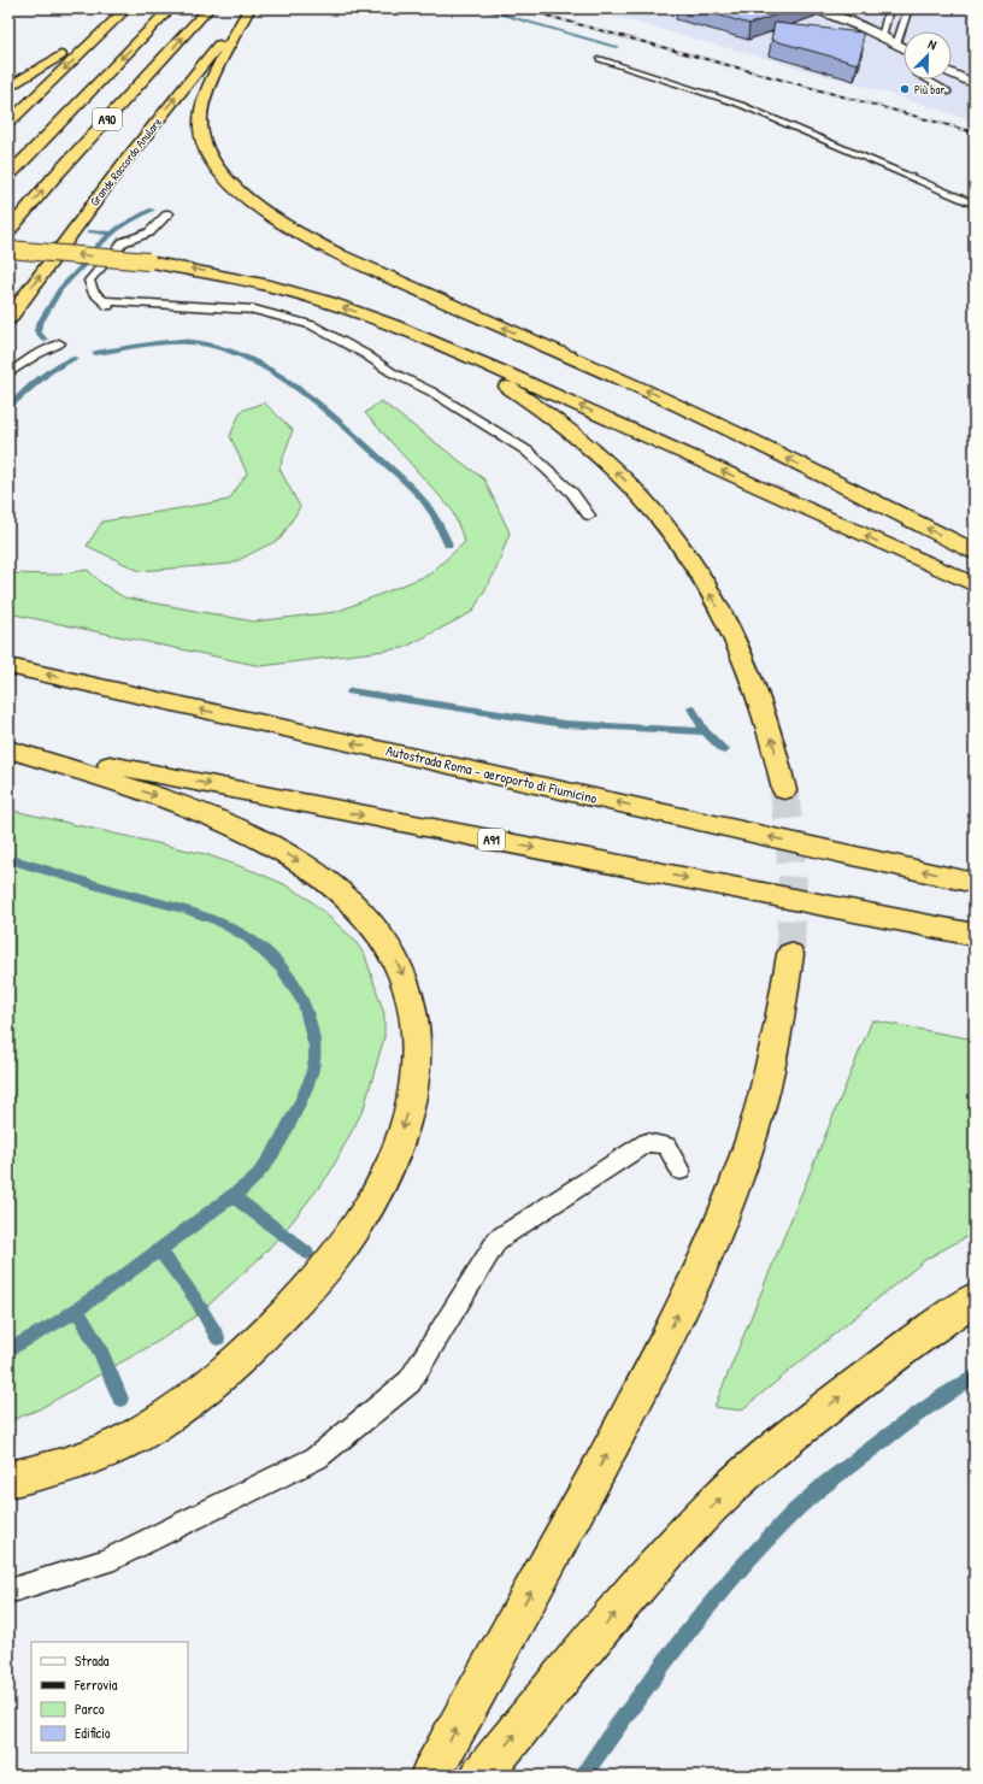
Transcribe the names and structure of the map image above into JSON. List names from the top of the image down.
{
  "streets": {
    "highway": [
      "A90",
      "Grande Raccordo Anulare",
      "Autostrada Roma - aeroporto di Fiumicino",
      "A91"
    ]
  },
  "places": ["Più bar"],
  "legend": [
    "Strada",
    "Ferrovia",
    "Parco",
    "Edificio"
  ],
  "north": "top right"
}
